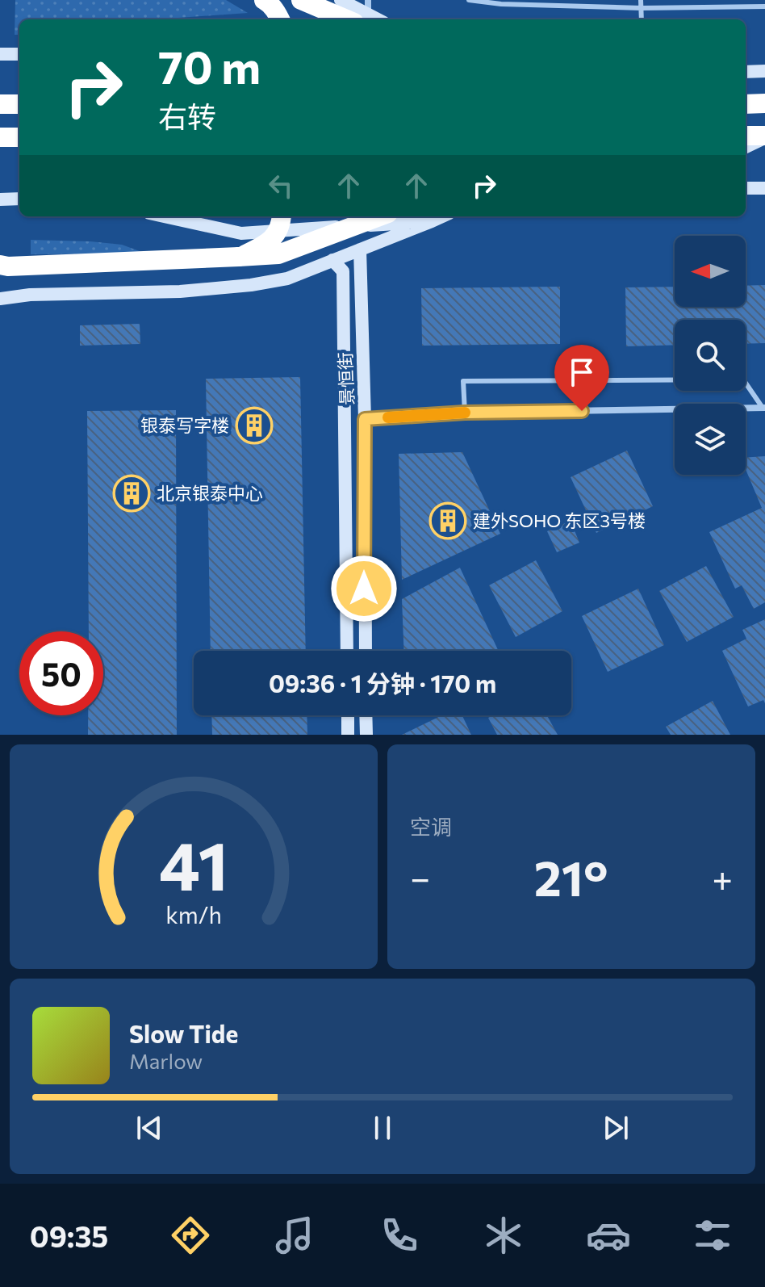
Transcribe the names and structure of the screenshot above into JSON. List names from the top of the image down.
{
  "streets": {
    "street": ["景恒街"]
  },
  "places": {
    "building": ["银泰写字楼", "北京银泰中心", "建外SOHO 东区3号楼"]
  },
  "north": "left",
  "page": {
    "turn": ["70 m", "右转"],
    "limit": "50",
    "trip": "09:36 · 1 分钟 · 170 m",
    "tile": "空调",
    "heat": ["−", "21°", "+"],
    "song": ["Slow Tide", "Marlow"],
    "tabs": "09:35",
    "gauge": ["41", "km/h"]
  }
}
